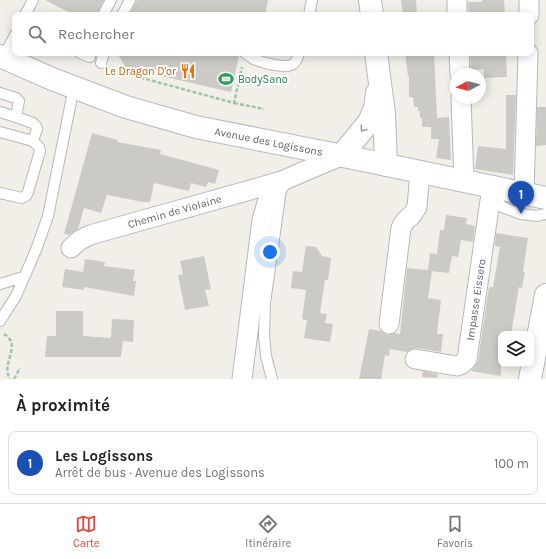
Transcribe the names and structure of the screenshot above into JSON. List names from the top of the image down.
{
  "streets": {
    "main road": ["Avenue des Logissons"],
    "street": ["Chemin de Violaine", "Impasse Eissero"]
  },
  "crossings": [
    ["Avenue des Logissons", "Chemin de Violaine"],
    ["Avenue des Logissons", "Impasse Eissero"]
  ],
  "places": {
    "restaurant": ["Le Dragon D'or"],
    "sports": ["BodySano"]
  },
  "north": "left",
  "page": {
    "search": "Rechercher",
    "pins": "1",
    "heading": "À proximité",
    "list": [
      {
        "mark": "1",
        "name": "Les Logissons",
        "note": "Arrêt de bus · Avenue des Logissons",
        "value": "100 m"
      }
    ],
    "nav": ["Carte", "Itinéraire", "Favoris"]
  }
}
